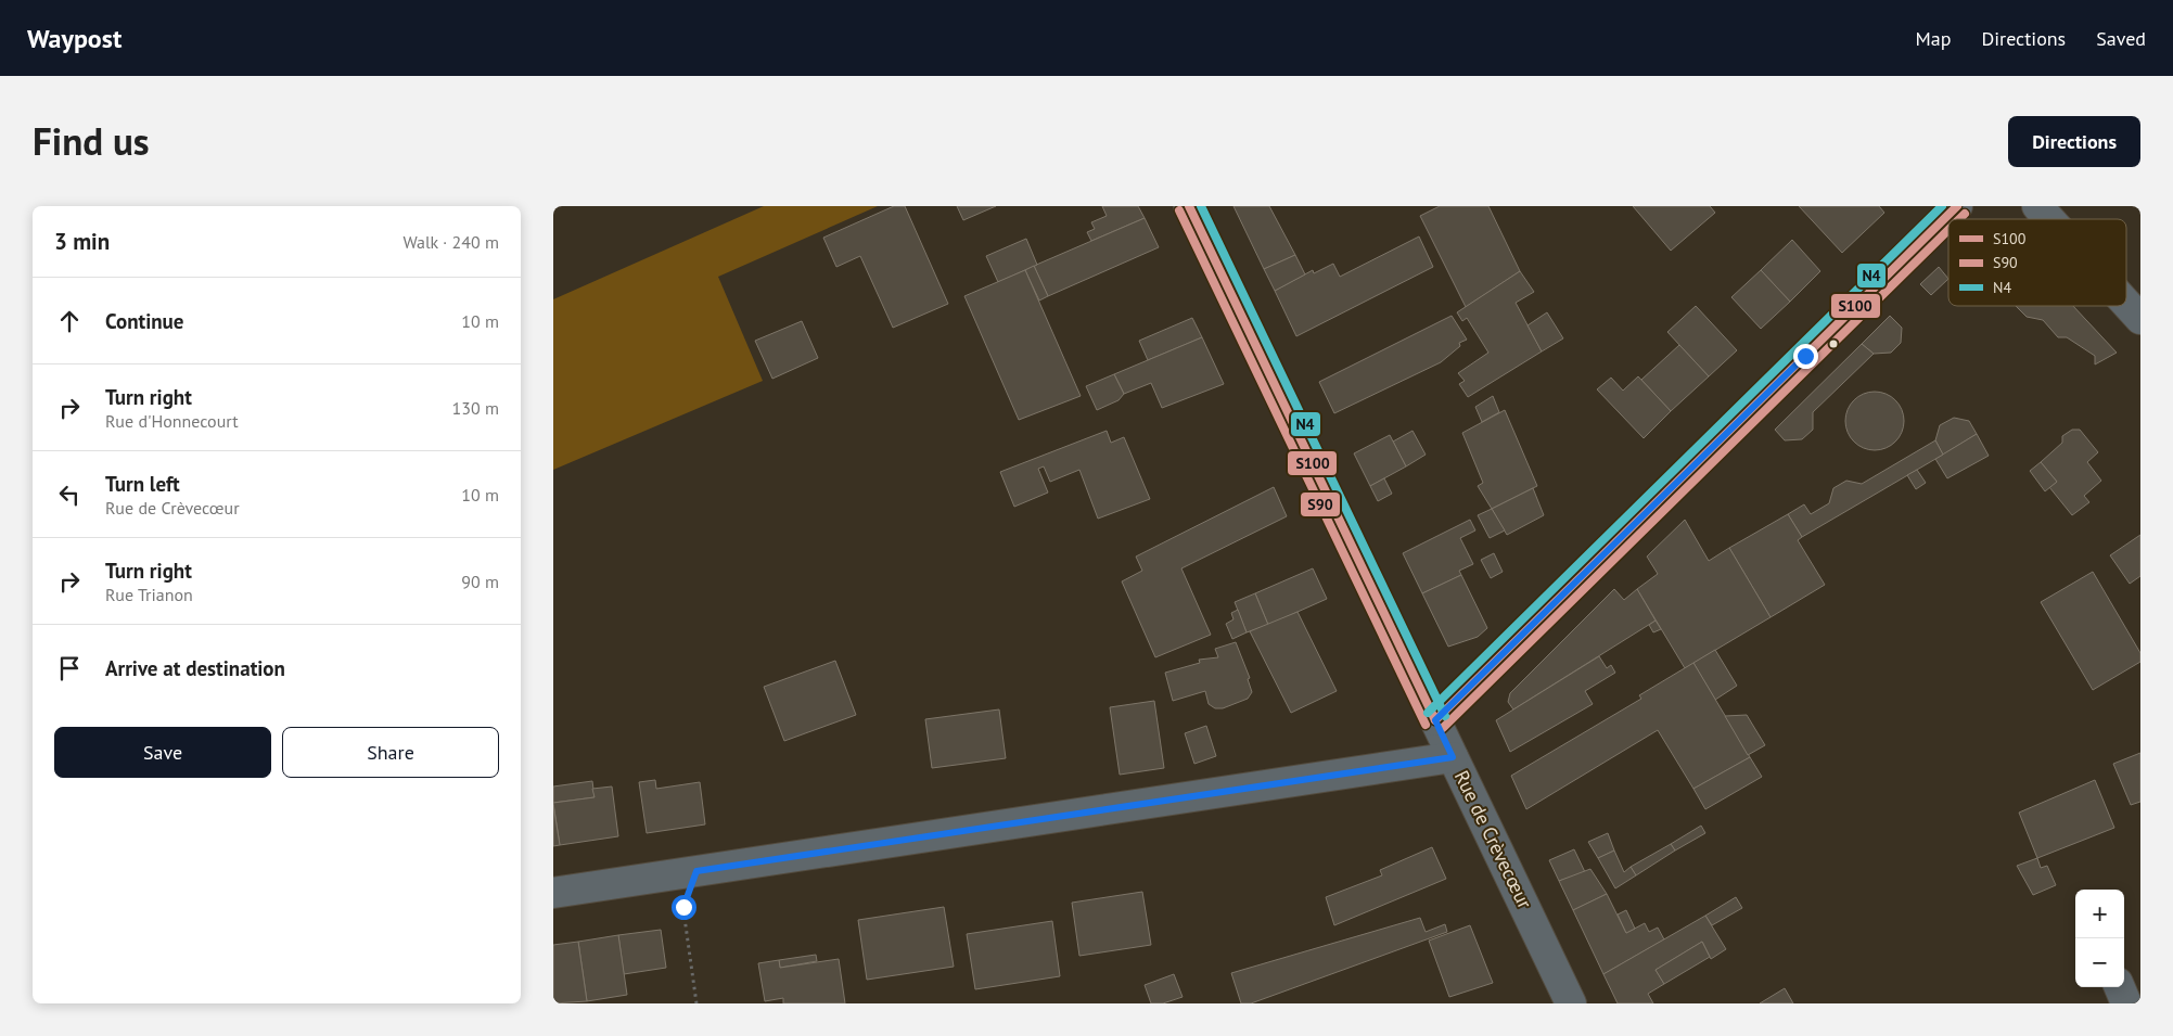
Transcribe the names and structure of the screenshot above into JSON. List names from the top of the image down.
{
  "streets": {
    "street": ["Rue de Crèvecœur"]
  },
  "lines": ["transit line S100", "transit line N4", "transit line S90"],
  "legend": ["S100", "S90", "N4"],
  "page": {
    "header": "Waypost",
    "nav": ["Map", "Directions", "Saved"],
    "title": "Find us",
    "buttons": [
      "Directions",
      ["Save", "Share"]
    ],
    "heading": ["3 min", "Walk · 240 m"],
    "list": [
      ["Continue", "10 m"],
      ["Turn right", "Rue d'Honnecourt", "130 m"],
      ["Turn left", "Rue de Crèvecœur", "10 m"],
      ["Turn right", "Rue Trianon", "90 m"],
      "Arrive at destination"
    ],
    "map_buttons": ["+", "−"]
  }
}
